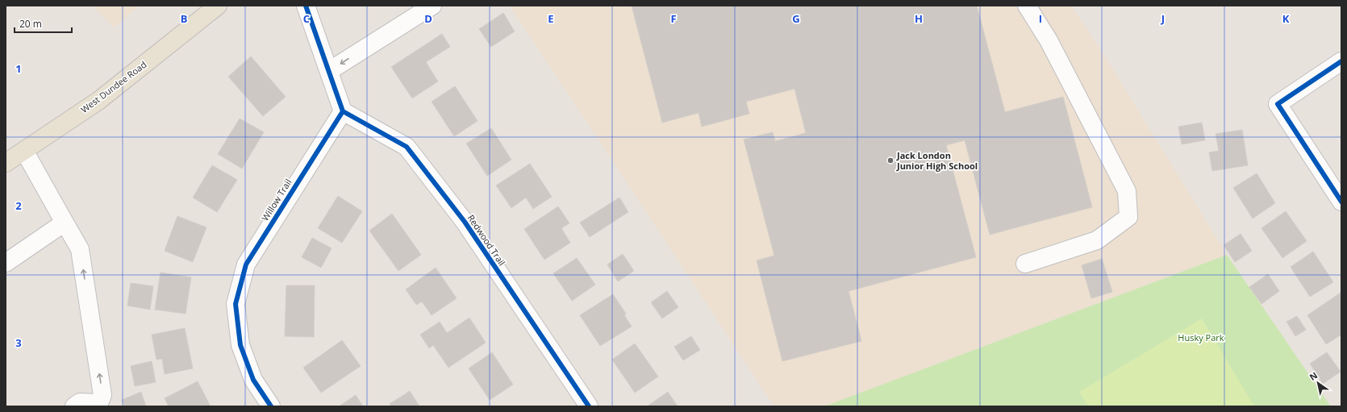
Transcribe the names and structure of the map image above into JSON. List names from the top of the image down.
{
  "streets": {
    "main road": ["West Dundee Road"],
    "street": ["Willow Trail", "Redwood Trail"]
  },
  "crossings": [
    ["Willow Trail", "Redwood Trail"]
  ],
  "parks": ["Husky Park"],
  "places": ["Jack London Junior High School"],
  "scale_bar": "20 m",
  "north": "top left",
  "grid": {
    "columns": [
      "B",
      "C",
      "D",
      "E",
      "F",
      "G",
      "H",
      "I",
      "J",
      "K"
    ],
    "rows": ["1", "2", "3"]
  }
}
